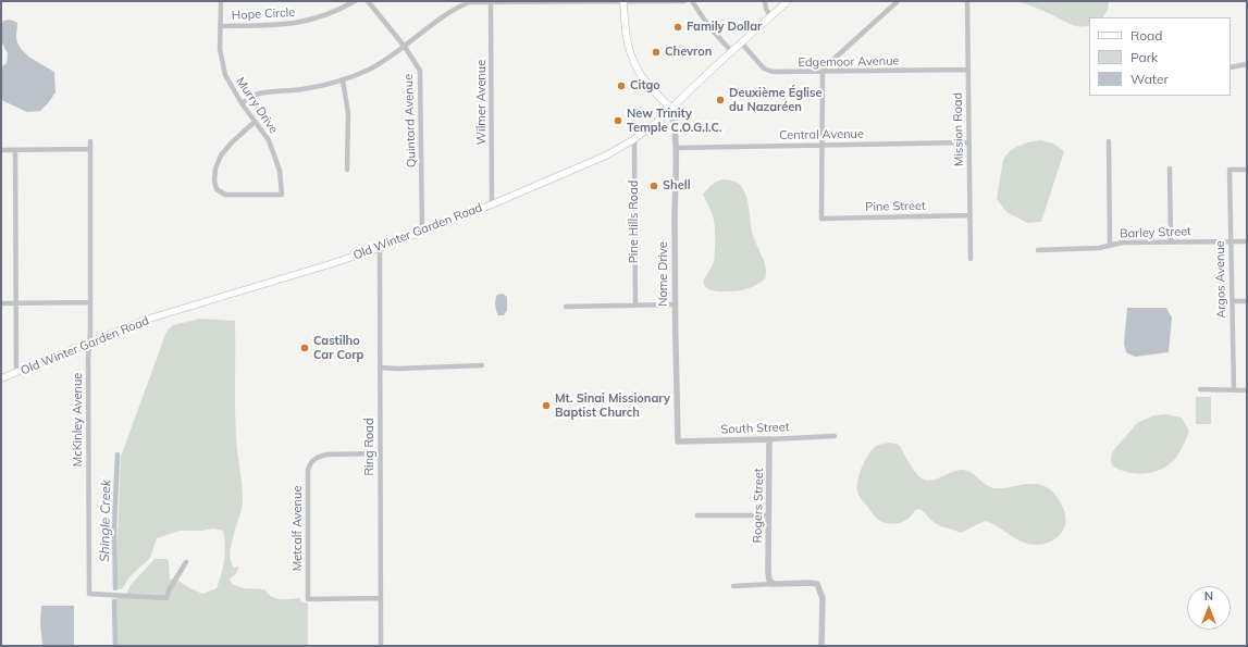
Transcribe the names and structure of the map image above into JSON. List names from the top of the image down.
{
  "streets": {
    "main road": ["Old Winter Garden Road"],
    "street": [
      "Hope Circle",
      "Edgemoor Avenue",
      "Wilmer Avenue",
      "Murry Drive",
      "Quintard Avenue",
      "Mission Road",
      "Central Avenue",
      "Pine Street",
      "Pine Hills Road",
      "Barley Street",
      "Nome Drive",
      "Argos Avenue",
      "McKinley Avenue",
      "South Street",
      "Ring Road",
      "Rogers Street",
      "Metcalf Avenue"
    ]
  },
  "crossings": [
    ["Hope Circle", "Murry Drive"],
    ["Edgemoor Avenue", "Mission Road"],
    ["Edgemoor Avenue", "Old Winter Garden Road"],
    ["Wilmer Avenue", "Old Winter Garden Road"],
    ["Quintard Avenue", "Old Winter Garden Road"],
    ["Mission Road", "Central Avenue"],
    ["Mission Road", "Pine Street"],
    ["Central Avenue", "Pine Street"],
    ["Central Avenue", "Nome Drive"],
    ["Pine Hills Road", "Old Winter Garden Road"],
    ["Old Winter Garden Road", "Nome Drive"],
    ["Old Winter Garden Road", "McKinley Avenue"],
    ["Old Winter Garden Road", "Ring Road"],
    ["Barley Street", "Argos Avenue"],
    ["Nome Drive", "South Street"],
    ["South Street", "Rogers Street"],
    ["Ring Road", "Metcalf Avenue"]
  ],
  "water": ["Shingle Creek"],
  "places": [
    "Family Dollar",
    "Chevron",
    "Citgo",
    "Deuxième Église du Nazaréen",
    "New Trinity Temple C.O.G.I.C.",
    "Shell",
    "Castilho Car Corp",
    "Mt. Sinai Missionary Baptist Church"
  ],
  "legend": ["Road", "Park", "Water"],
  "north": "top"
}
